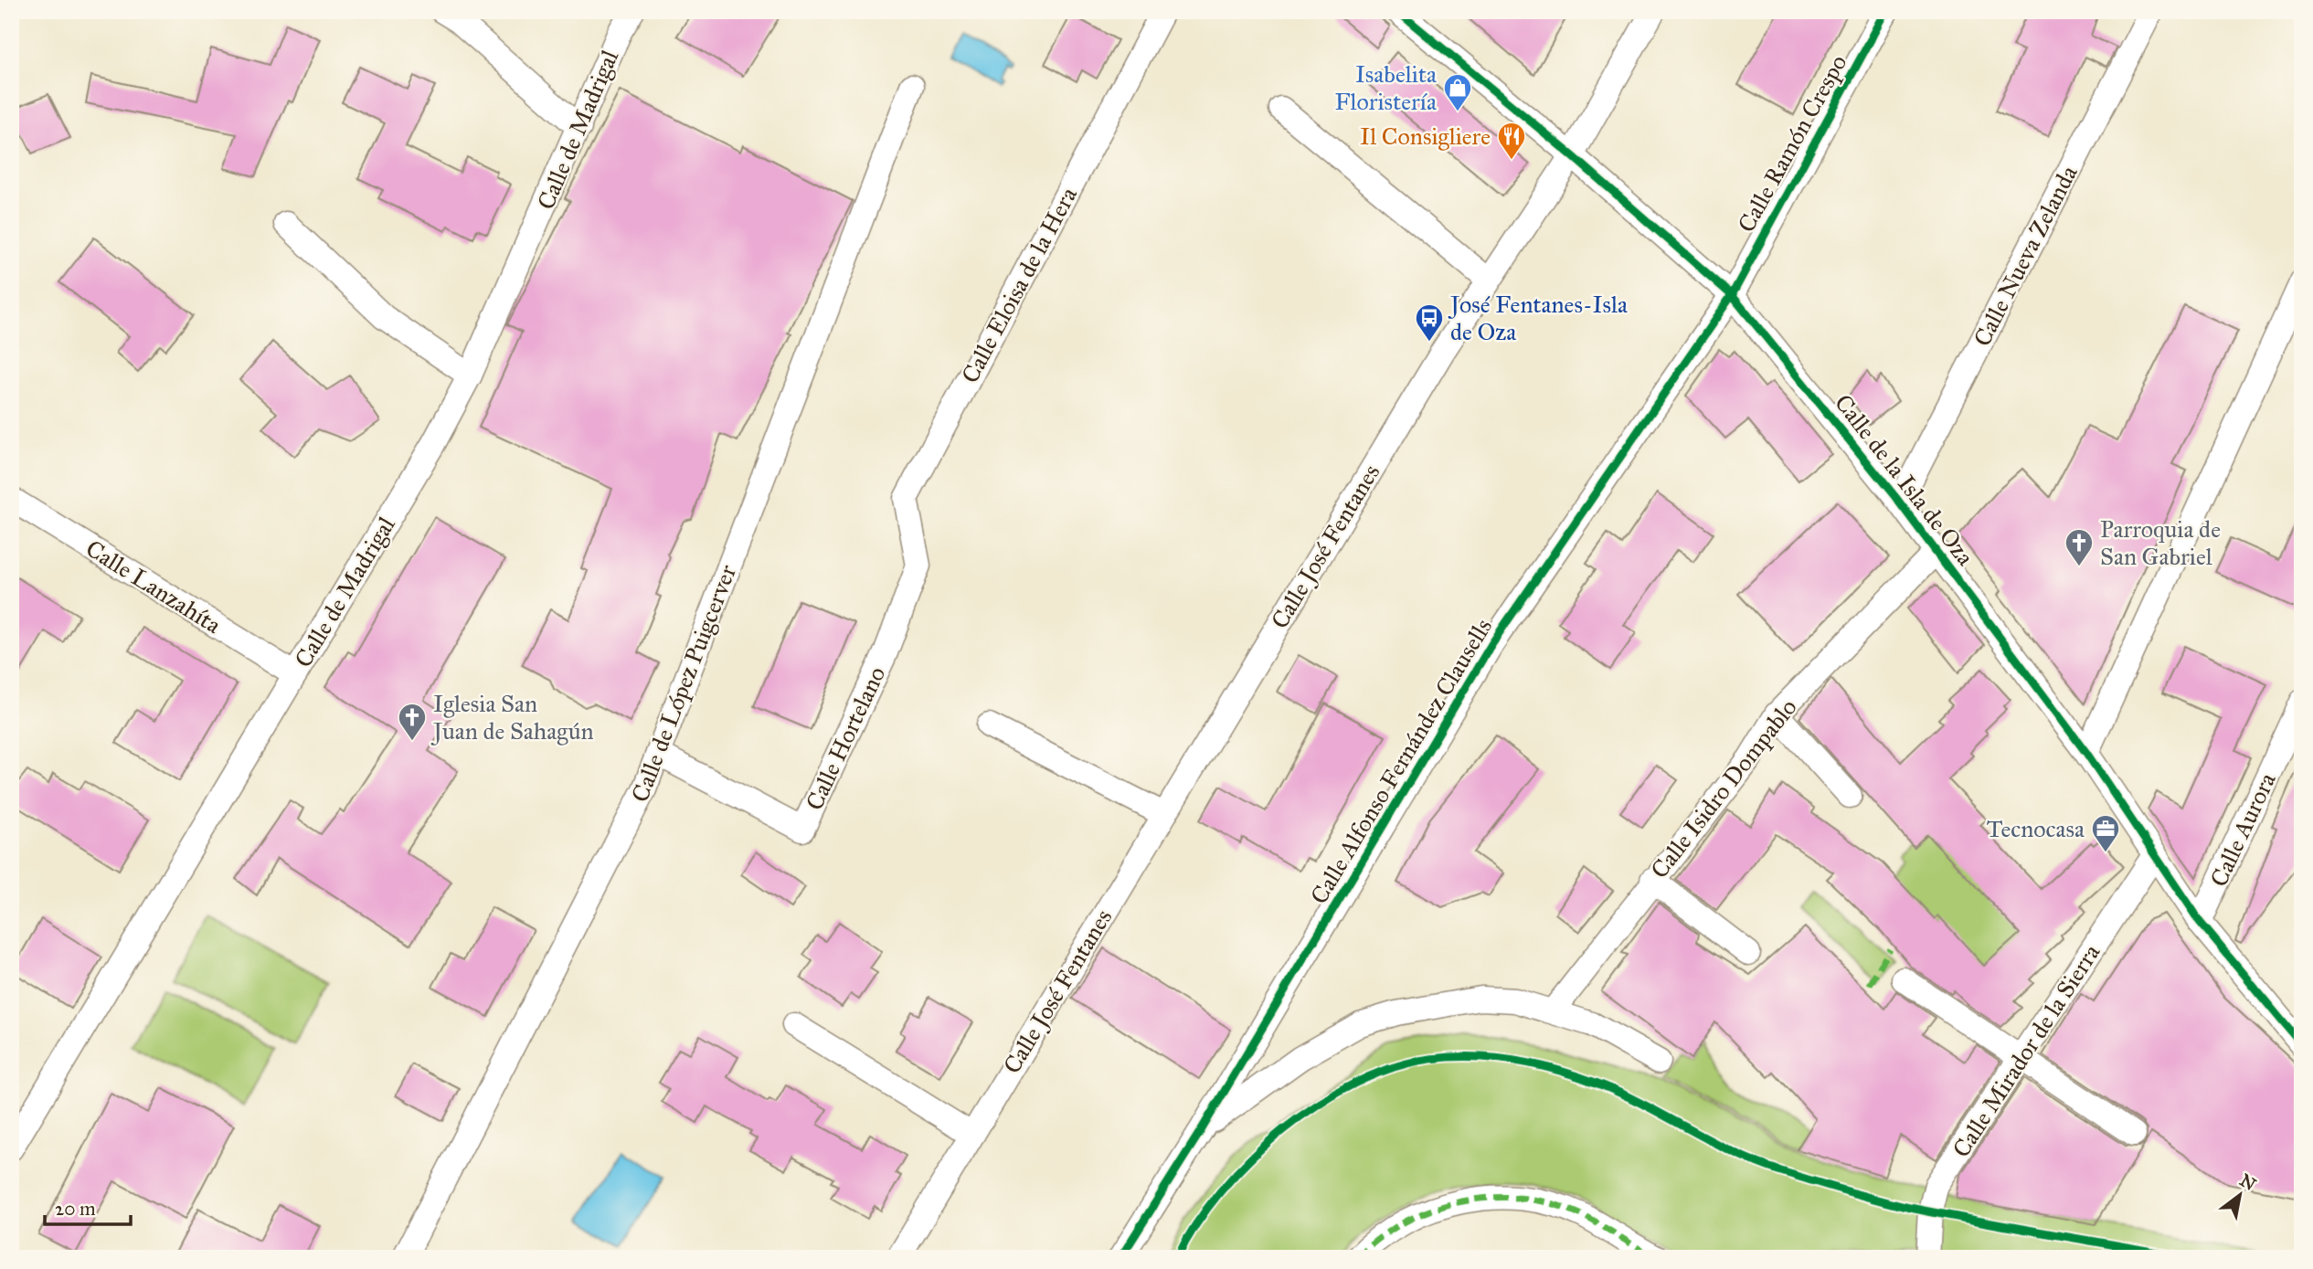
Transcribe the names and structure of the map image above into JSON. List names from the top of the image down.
{
  "streets": {
    "street": [
      "Calle de Madrigal",
      "Calle Ramón Crespo",
      "Calle Nueva Zelanda",
      "Calle Eloisa de la Hera",
      "Calle de la Isla de Oza",
      "Calle José Fentanes",
      "Calle Lanzahíta",
      "Calle de López Puigcerver",
      "Calle Hortelano",
      "Calle Alfonso Fernández Clausells",
      "Calle Isidro Dompablo",
      "Calle Aurora",
      "Calle Mirador de la Sierra"
    ]
  },
  "crossings": [
    ["Calle de Madrigal", "Calle Lanzahíta"],
    ["Calle Ramón Crespo", "Calle de la Isla de Oza"],
    ["Calle Ramón Crespo", "Calle Alfonso Fernández Clausells"],
    ["Calle Nueva Zelanda", "Calle de la Isla de Oza"],
    ["Calle Eloisa de la Hera", "Calle Hortelano"],
    ["Calle de la Isla de Oza", "Calle José Fentanes"],
    ["Calle de la Isla de Oza", "Calle Alfonso Fernández Clausells"],
    ["Calle de la Isla de Oza", "Calle Isidro Dompablo"],
    ["Calle de la Isla de Oza", "Calle Aurora"],
    ["Calle de la Isla de Oza", "Calle Mirador de la Sierra"],
    ["Calle de López Puigcerver", "Calle Hortelano"]
  ],
  "places": {
    "shop": ["Isabelita Floristería"],
    "restaurant": ["Il Consigliere"],
    "bus stop": ["José Fentanes-Isla de Oza"],
    "church": ["Parroquia de San Gabriel", "Iglesia San Juan de Sahagún"],
    "office": ["Tecnocasa"]
  },
  "scale_bar": "20 m",
  "north": "top right"
}
